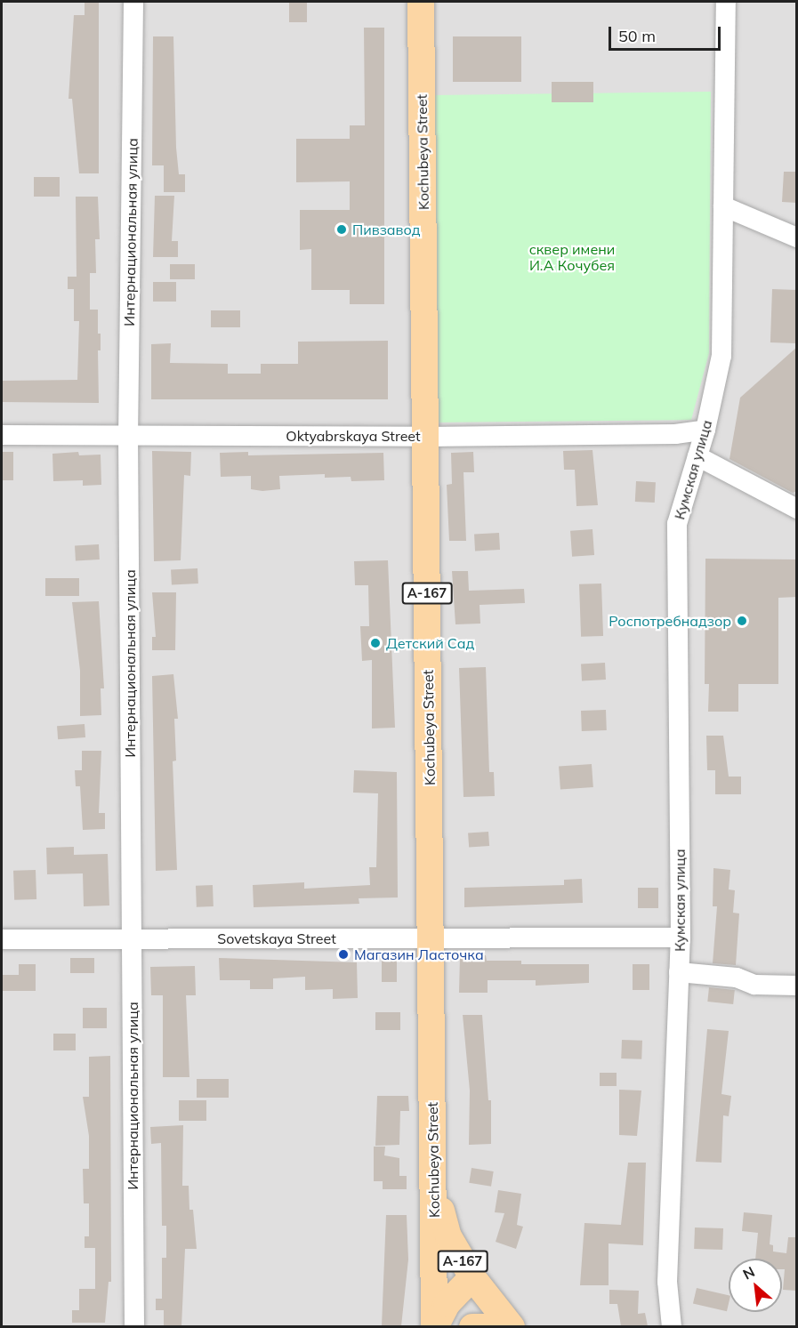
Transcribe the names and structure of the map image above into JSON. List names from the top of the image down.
{
  "streets": {
    "main road": ["Kochubeya Street", "А-167"],
    "street": [
      "Интернациональная улица",
      "Oktyabrskaya Street",
      "Кумская улица",
      "Sovetskaya Street"
    ]
  },
  "crossings": [
    ["Kochubeya Street", "Oktyabrskaya Street"],
    ["Kochubeya Street", "А-167"],
    ["Kochubeya Street", "Sovetskaya Street"],
    ["Интернациональная улица", "Oktyabrskaya Street"],
    ["Интернациональная улица", "Sovetskaya Street"],
    ["Oktyabrskaya Street", "Кумская улица"],
    ["Кумская улица", "Sovetskaya Street"]
  ],
  "parks": ["сквер имени И.А Кочубея"],
  "places": [
    "Пивзавод",
    "Роспотребнадзор",
    "Детский Сад",
    "Магазин Ласточка"
  ],
  "scale_bar": "50 m",
  "north": "top left"
}
